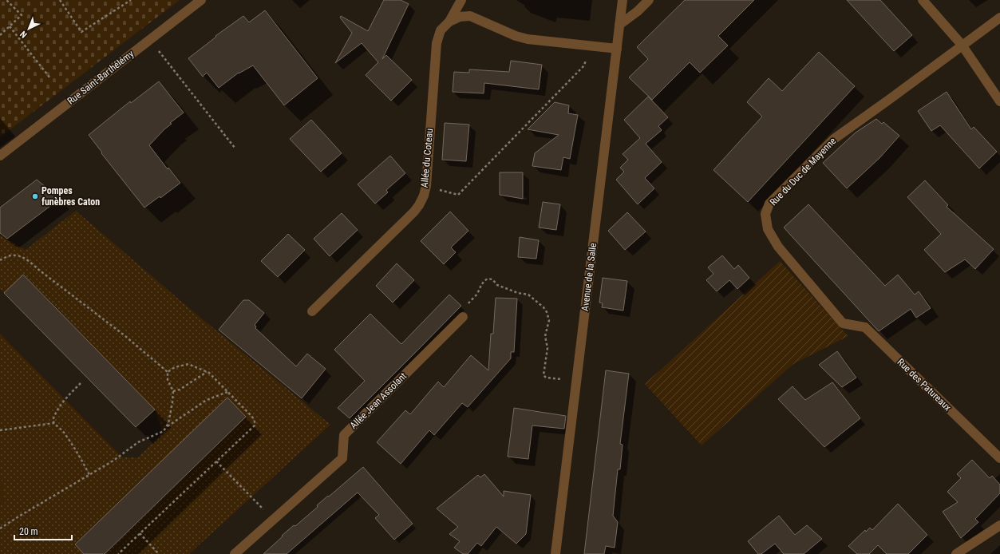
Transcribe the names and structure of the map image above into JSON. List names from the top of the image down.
{
  "streets": {
    "street": [
      "Rue Saint-Barthélémy",
      "Allée du Coteau",
      "Rue du Duc de Mayenne",
      "Avenue de la Salle",
      "Rue des Patureaux",
      "Allée Jean Assolant"
    ]
  },
  "crossings": [
    ["Rue du Duc de Mayenne", "Rue des Patureaux"]
  ],
  "places": ["Pompes funèbres Caton"],
  "scale_bar": "20 m",
  "north": "bottom left"
}
